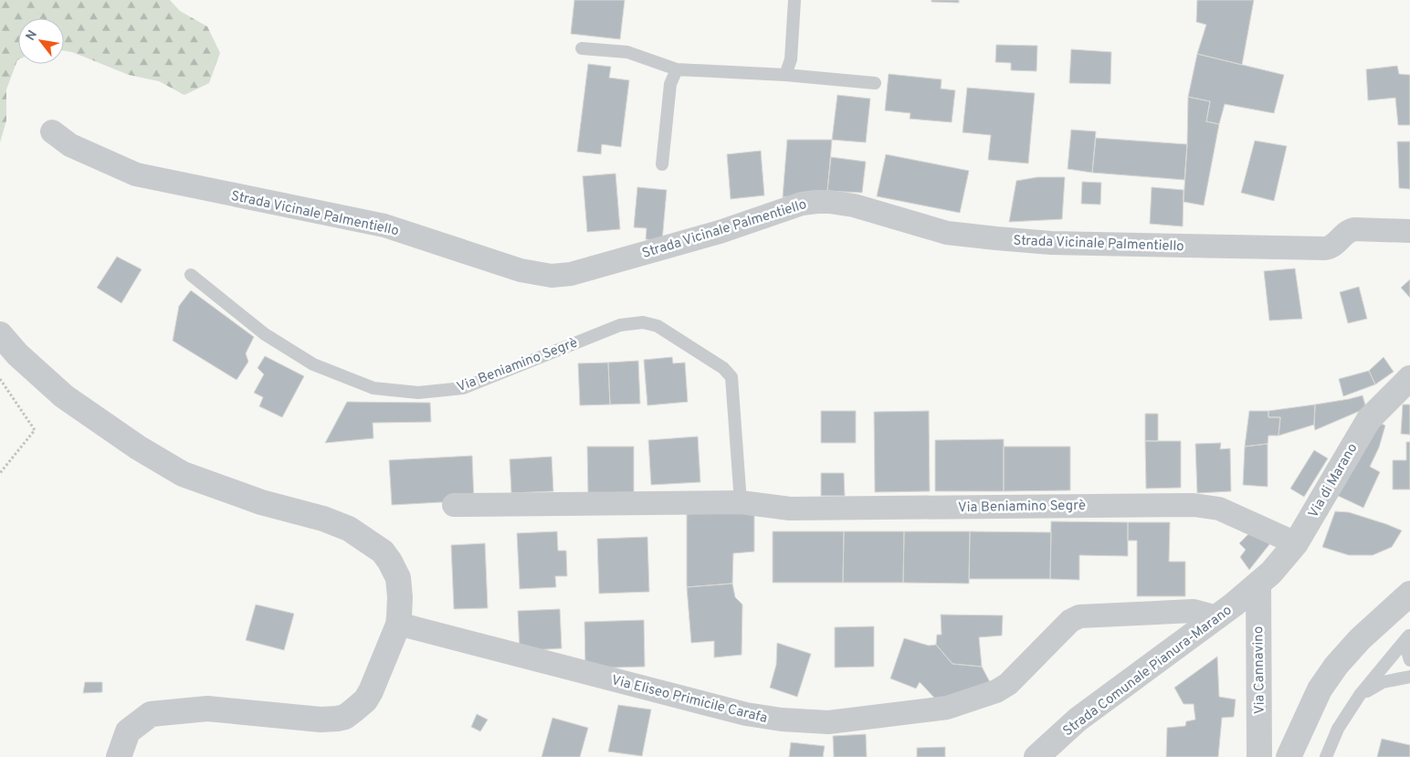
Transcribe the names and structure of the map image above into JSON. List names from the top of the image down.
{
  "streets": {
    "street": [
      "Strada Vicinale Palmentiello",
      "Via Beniamino Segrè",
      "Via di Marano",
      "Strada Comunale Pianura-Marano",
      "Via Cannavino",
      "Via Eliseo Primicile Carafa"
    ]
  },
  "crossings": [
    ["Via Beniamino Segrè", "Via di Marano"],
    ["Via di Marano", "Strada Comunale Pianura-Marano"],
    ["Via di Marano", "Via Cannavino"],
    ["Strada Comunale Pianura-Marano", "Via Cannavino"],
    ["Strada Comunale Pianura-Marano", "Via Eliseo Primicile Carafa"]
  ],
  "north": "top left"
}
